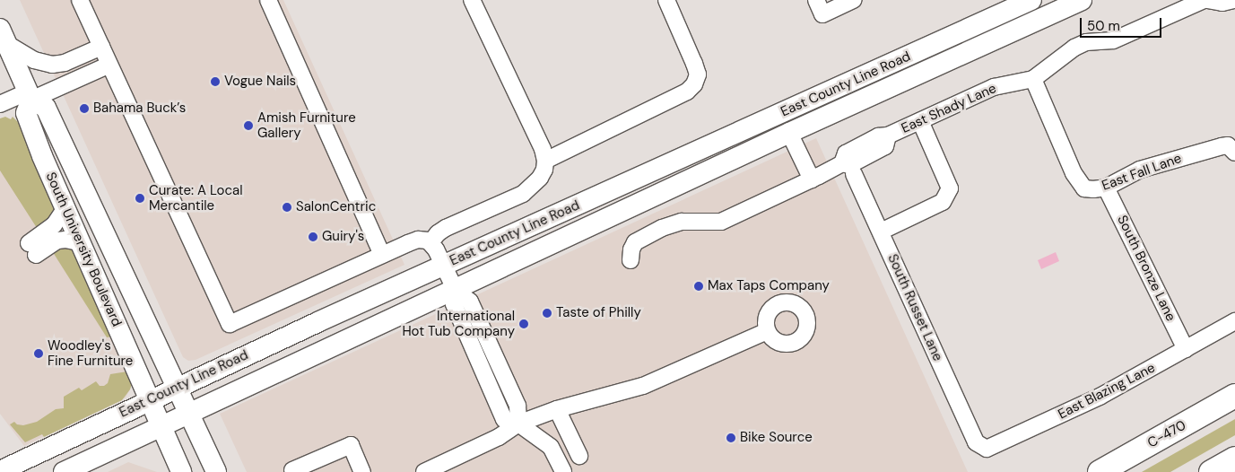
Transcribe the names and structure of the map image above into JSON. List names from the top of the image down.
{
  "streets": {
    "highway": ["C-470"],
    "main road": ["East County Line Road", "South University Boulevard"],
    "street": [
      "East Shady Lane",
      "East Fall Lane",
      "South Bronze Lane",
      "South Russet Lane",
      "East Blazing Lane"
    ]
  },
  "crossings": [
    ["East County Line Road", "South University Boulevard"],
    ["East Shady Lane", "East Fall Lane"],
    ["East Shady Lane", "South Russet Lane"],
    ["East Fall Lane", "South Bronze Lane"],
    ["South Bronze Lane", "East Blazing Lane"],
    ["South Russet Lane", "East Blazing Lane"]
  ],
  "places": [
    "Vogue Nails",
    "Bahama Buck’s",
    "Amish Furniture Gallery",
    "Curate: A Local Mercantile",
    "SalonCentric",
    "Guiry's",
    "Max Taps Company",
    "Taste of Philly",
    "International Hot Tub Company",
    "Woodley's Fine Furniture",
    "Bike Source"
  ],
  "scale_bar": "50 m"
}
